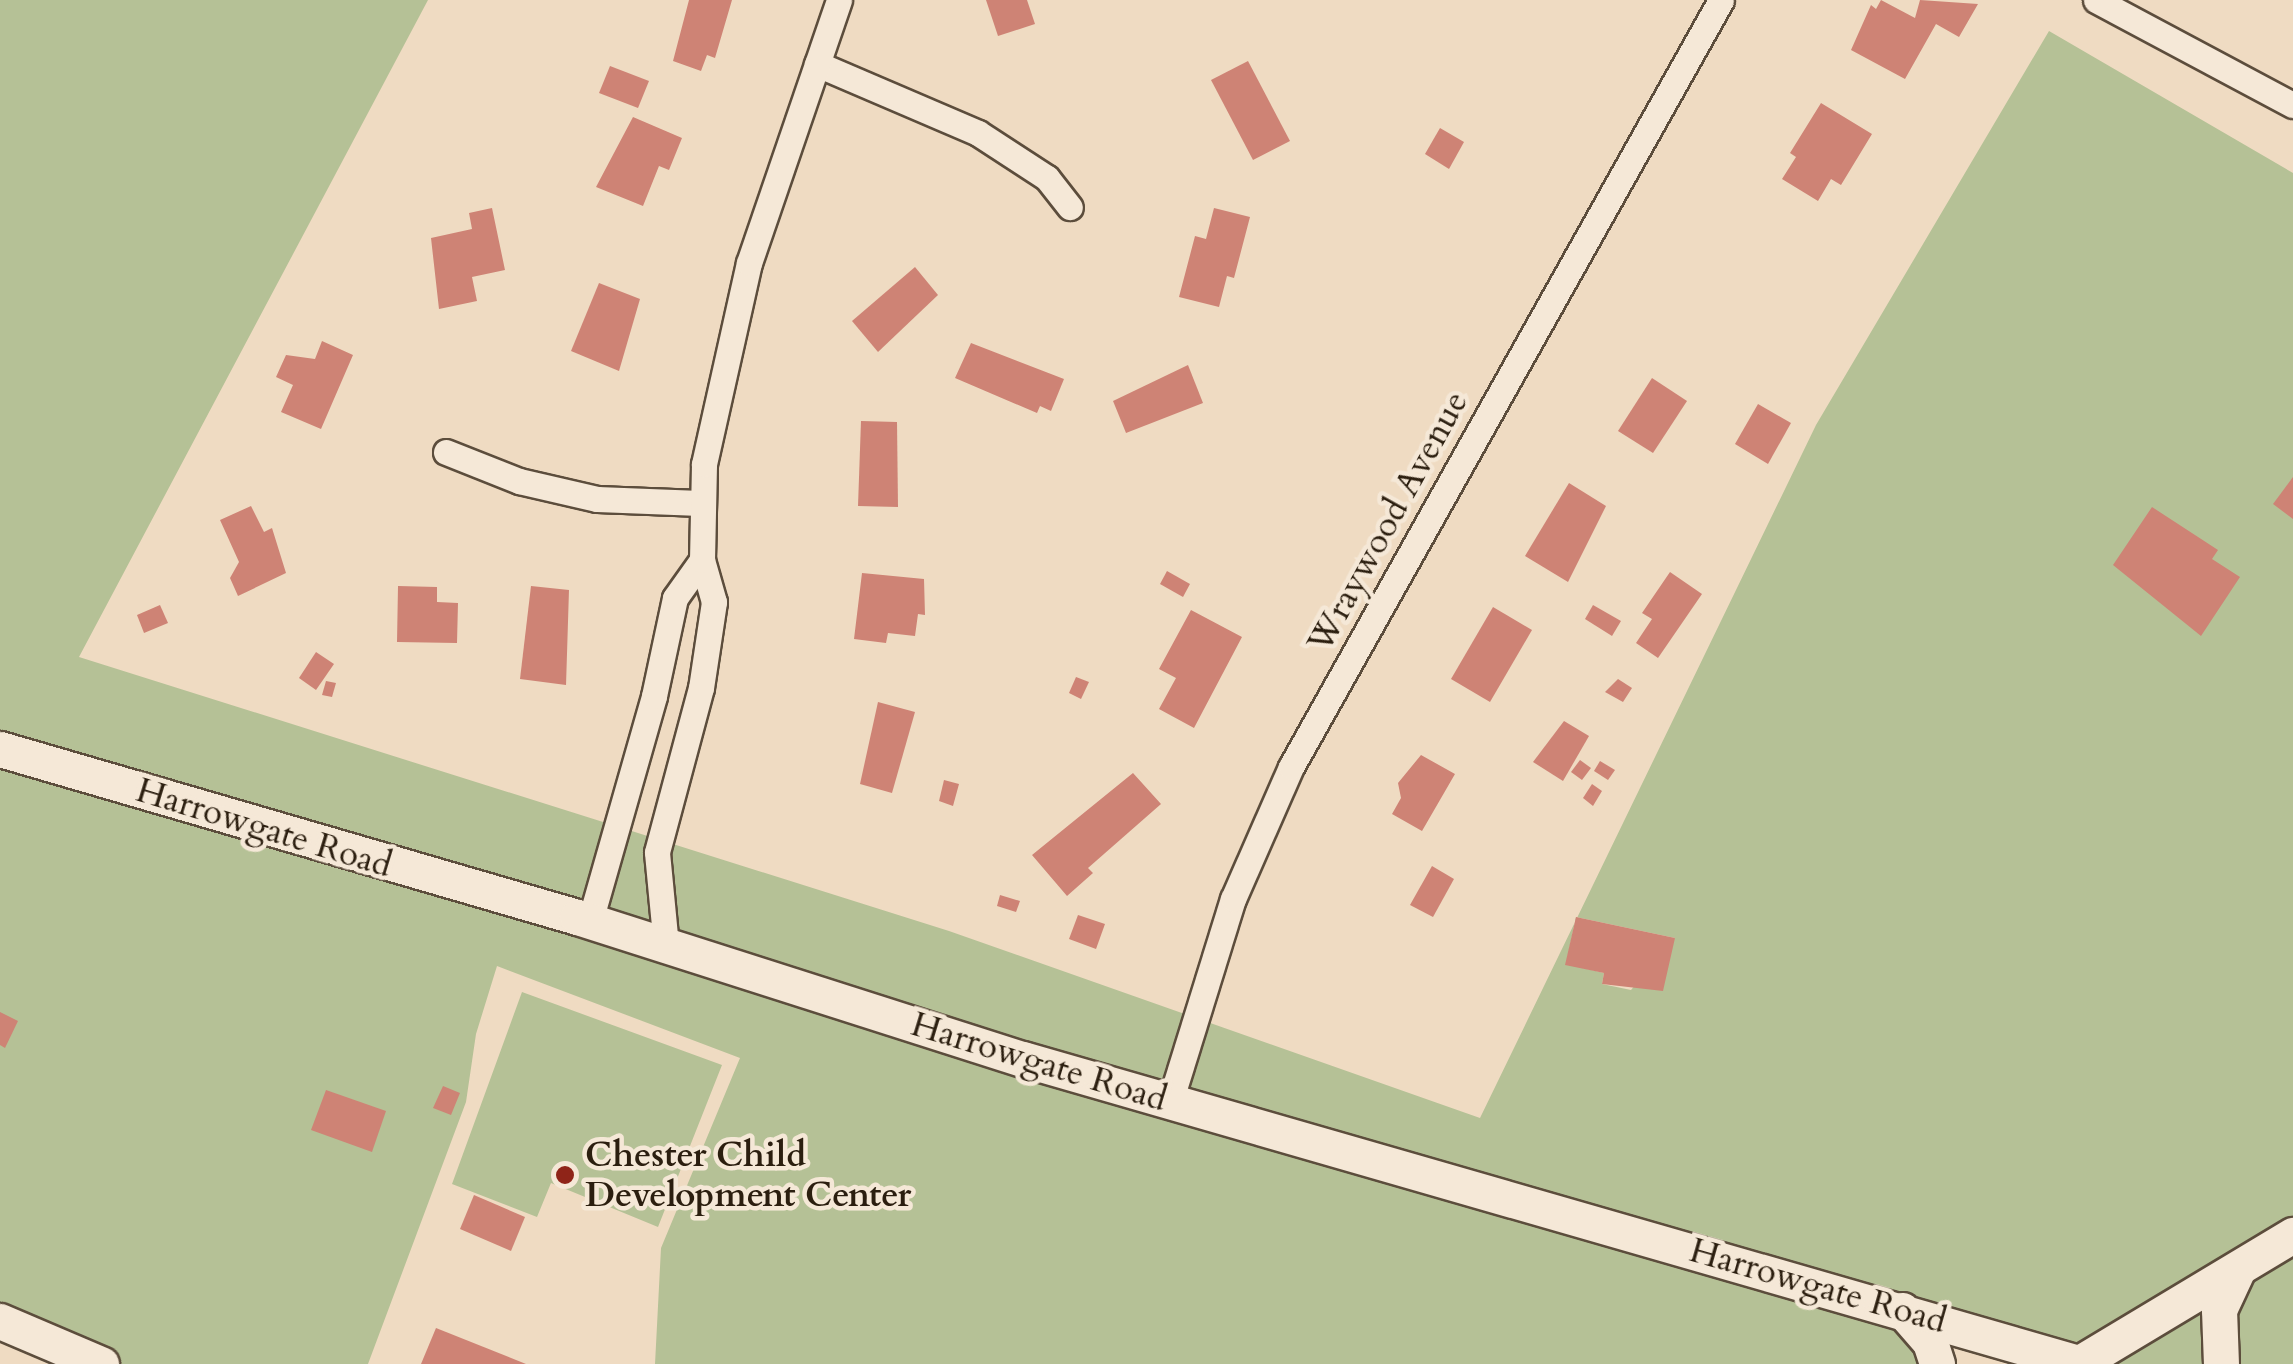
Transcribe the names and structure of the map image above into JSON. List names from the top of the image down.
{
  "streets": {
    "main road": ["Harrowgate Road"],
    "street": ["Wraywood Avenue"]
  },
  "crossings": [
    ["Wraywood Avenue", "Harrowgate Road"]
  ],
  "places": ["Chester Child Development Center"]
}
